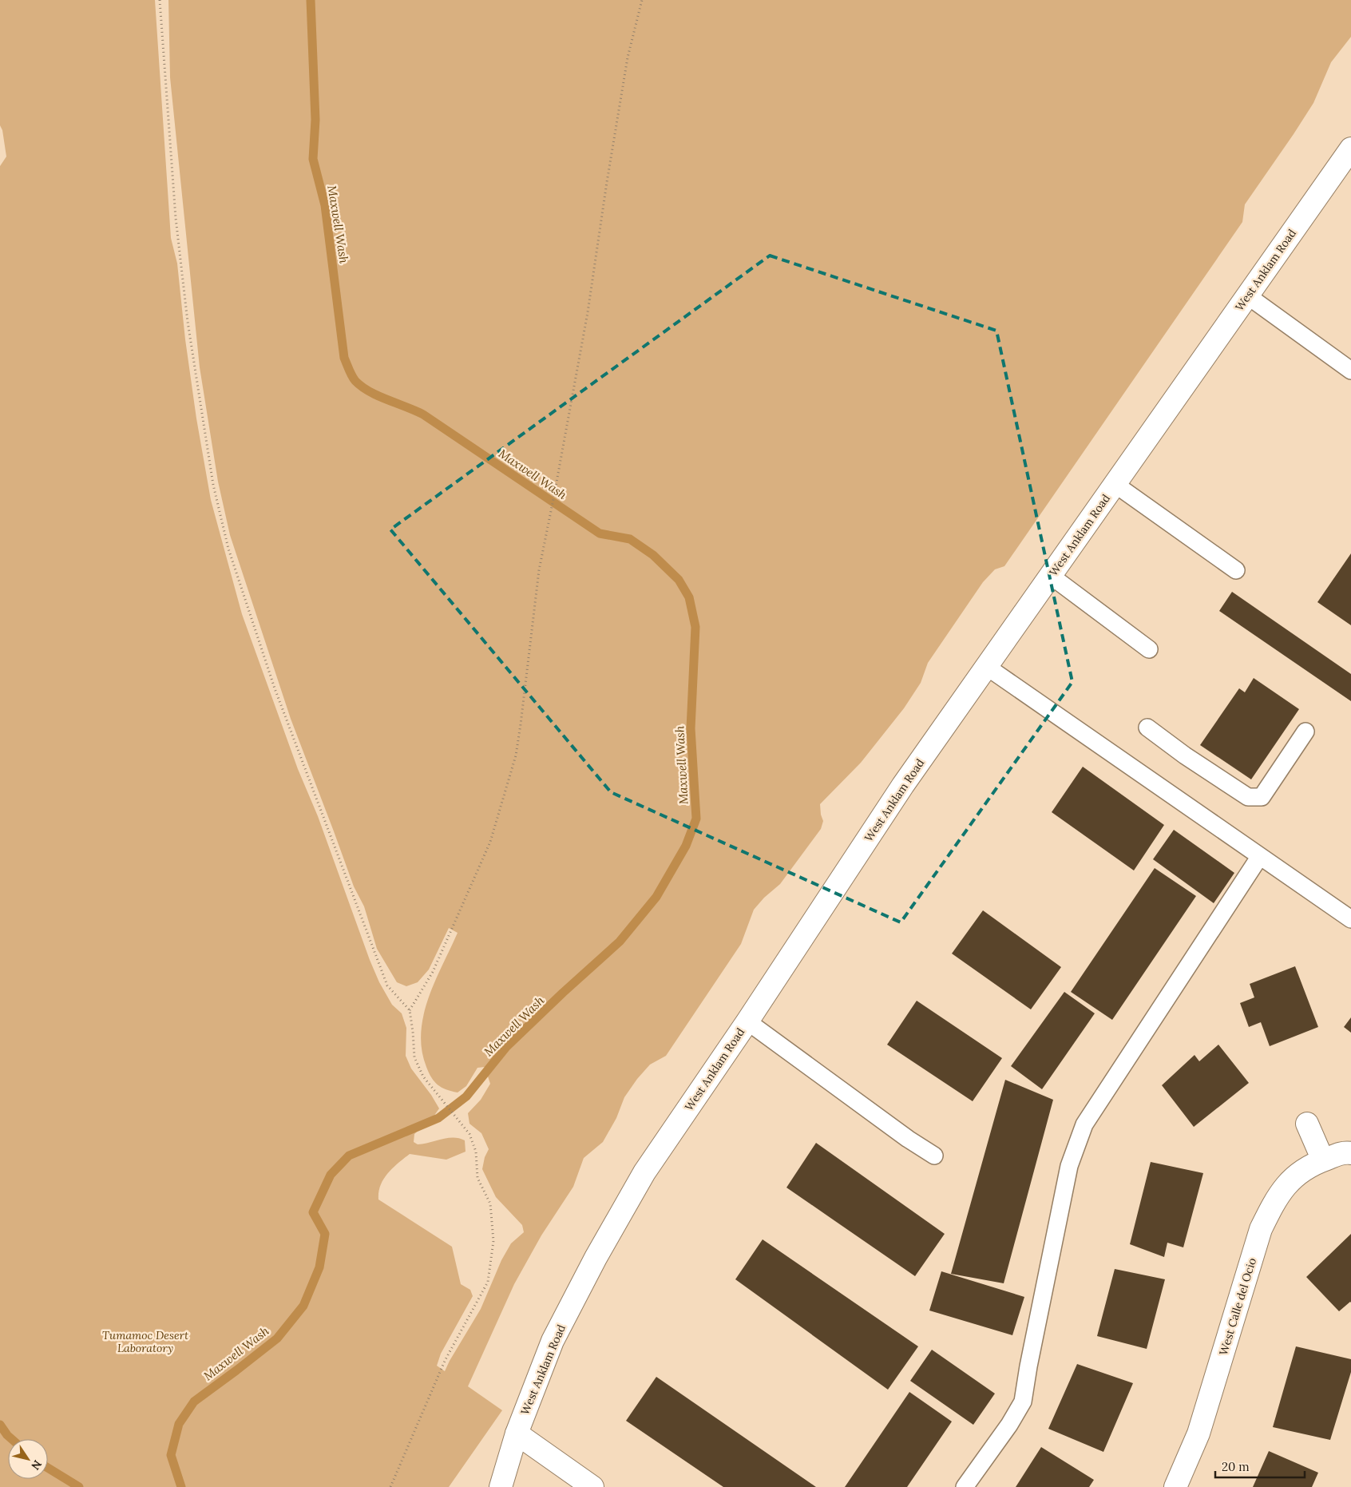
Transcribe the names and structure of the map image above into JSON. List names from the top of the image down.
{
  "streets": {
    "main road": ["West Anklam Road", "West Calle del Ocio"]
  },
  "water": ["Maxwell Wash"],
  "parks": ["Tumamoc Desert Laboratory"],
  "scale_bar": "20 m",
  "north": "bottom right"
}
